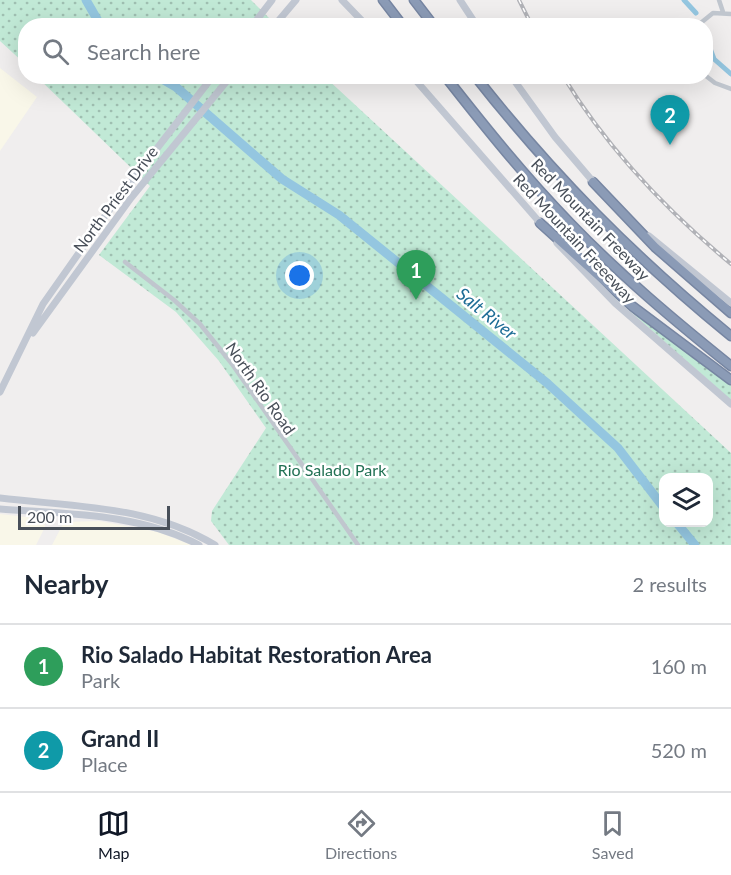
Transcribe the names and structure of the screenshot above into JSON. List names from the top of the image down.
{
  "streets": {
    "highway": ["Red Mountain Freeway"],
    "main road": ["North Priest Drive", "Red Mountain Freeeway"],
    "street": ["North Rio Road"]
  },
  "water": ["Salt River"],
  "parks": ["Rio Salado Park"],
  "scale_bar": "200 m",
  "page": {
    "search": "Search here",
    "pins": ["2", "1"],
    "scale": "200 m",
    "heading": ["Nearby", "2 results"],
    "list": [
      {
        "mark": "1",
        "name": "Rio Salado Habitat Restoration Area",
        "note": "Park",
        "value": "160 m"
      },
      {
        "mark": "2",
        "name": "Grand II",
        "note": "Place",
        "value": "520 m"
      }
    ],
    "nav": ["Map", "Directions", "Saved"]
  }
}
